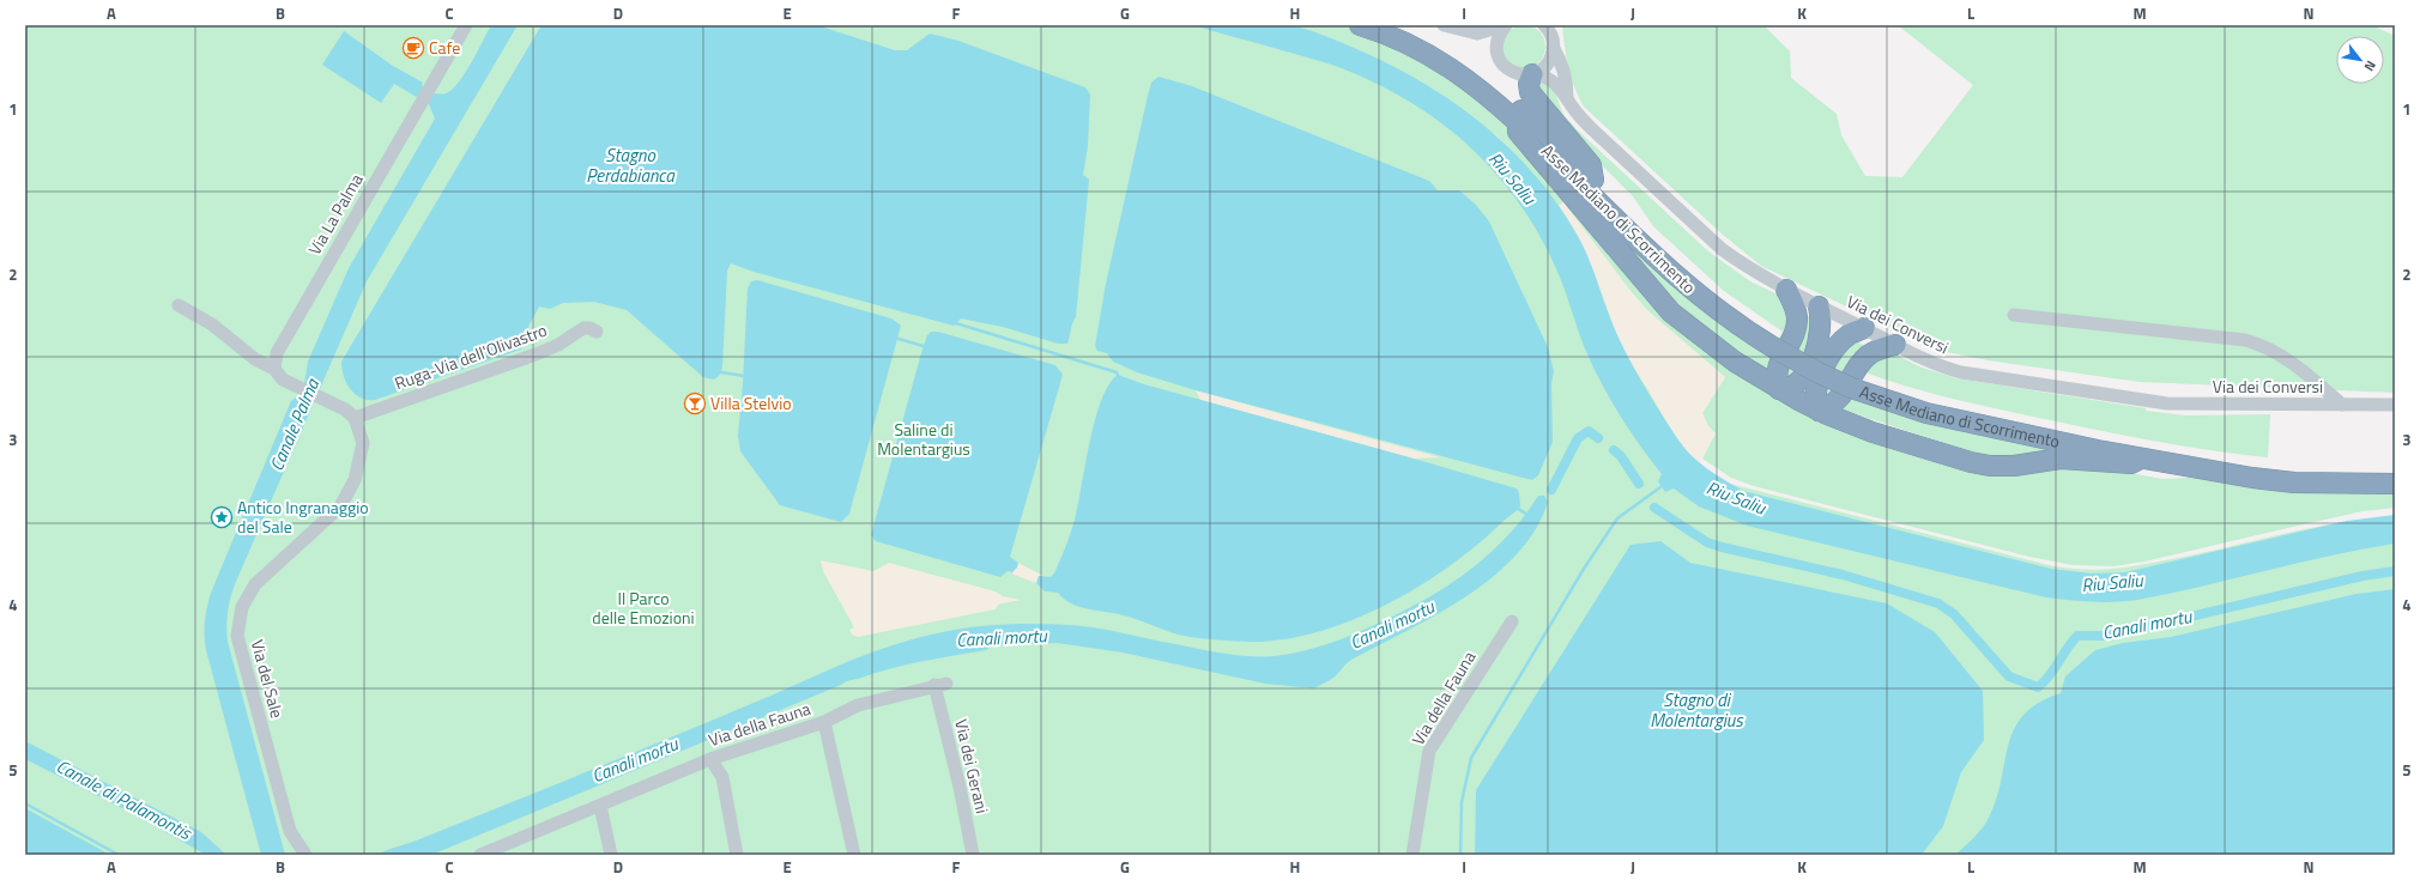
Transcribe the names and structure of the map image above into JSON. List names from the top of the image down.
{
  "streets": {
    "highway": ["Asse Mediano di Scorrimento"],
    "street": [
      "Via La Palma",
      "Via dei Conversi",
      "Ruga-Via dell'Olivastro",
      "Via del Sale",
      "Via della Fauna",
      "Via dei Gerani"
    ]
  },
  "crossings": [
    ["Ruga-Via dell'Olivastro", "Via del Sale"],
    ["Via della Fauna", "Via dei Gerani"]
  ],
  "water": [
    "Stagno Perdabianca",
    "Riu Saliu",
    "Canale Palma",
    "Canali mortu",
    "Stagno di Molentargius",
    "Canale di Palamontis"
  ],
  "parks": ["Saline di Molentargius", "Il Parco delle Emozioni"],
  "places": {
    "cafe": ["Cafe"],
    "bar": ["Villa Stelvio"],
    "place": ["Antico Ingranaggio del Sale"]
  },
  "north": "bottom right",
  "grid": {
    "columns": [
      "A",
      "B",
      "C",
      "D",
      "E",
      "F",
      "G",
      "H",
      "I",
      "J",
      "K",
      "L",
      "M",
      "N"
    ],
    "rows": [
      "1",
      "2",
      "3",
      "4",
      "5"
    ]
  }
}
